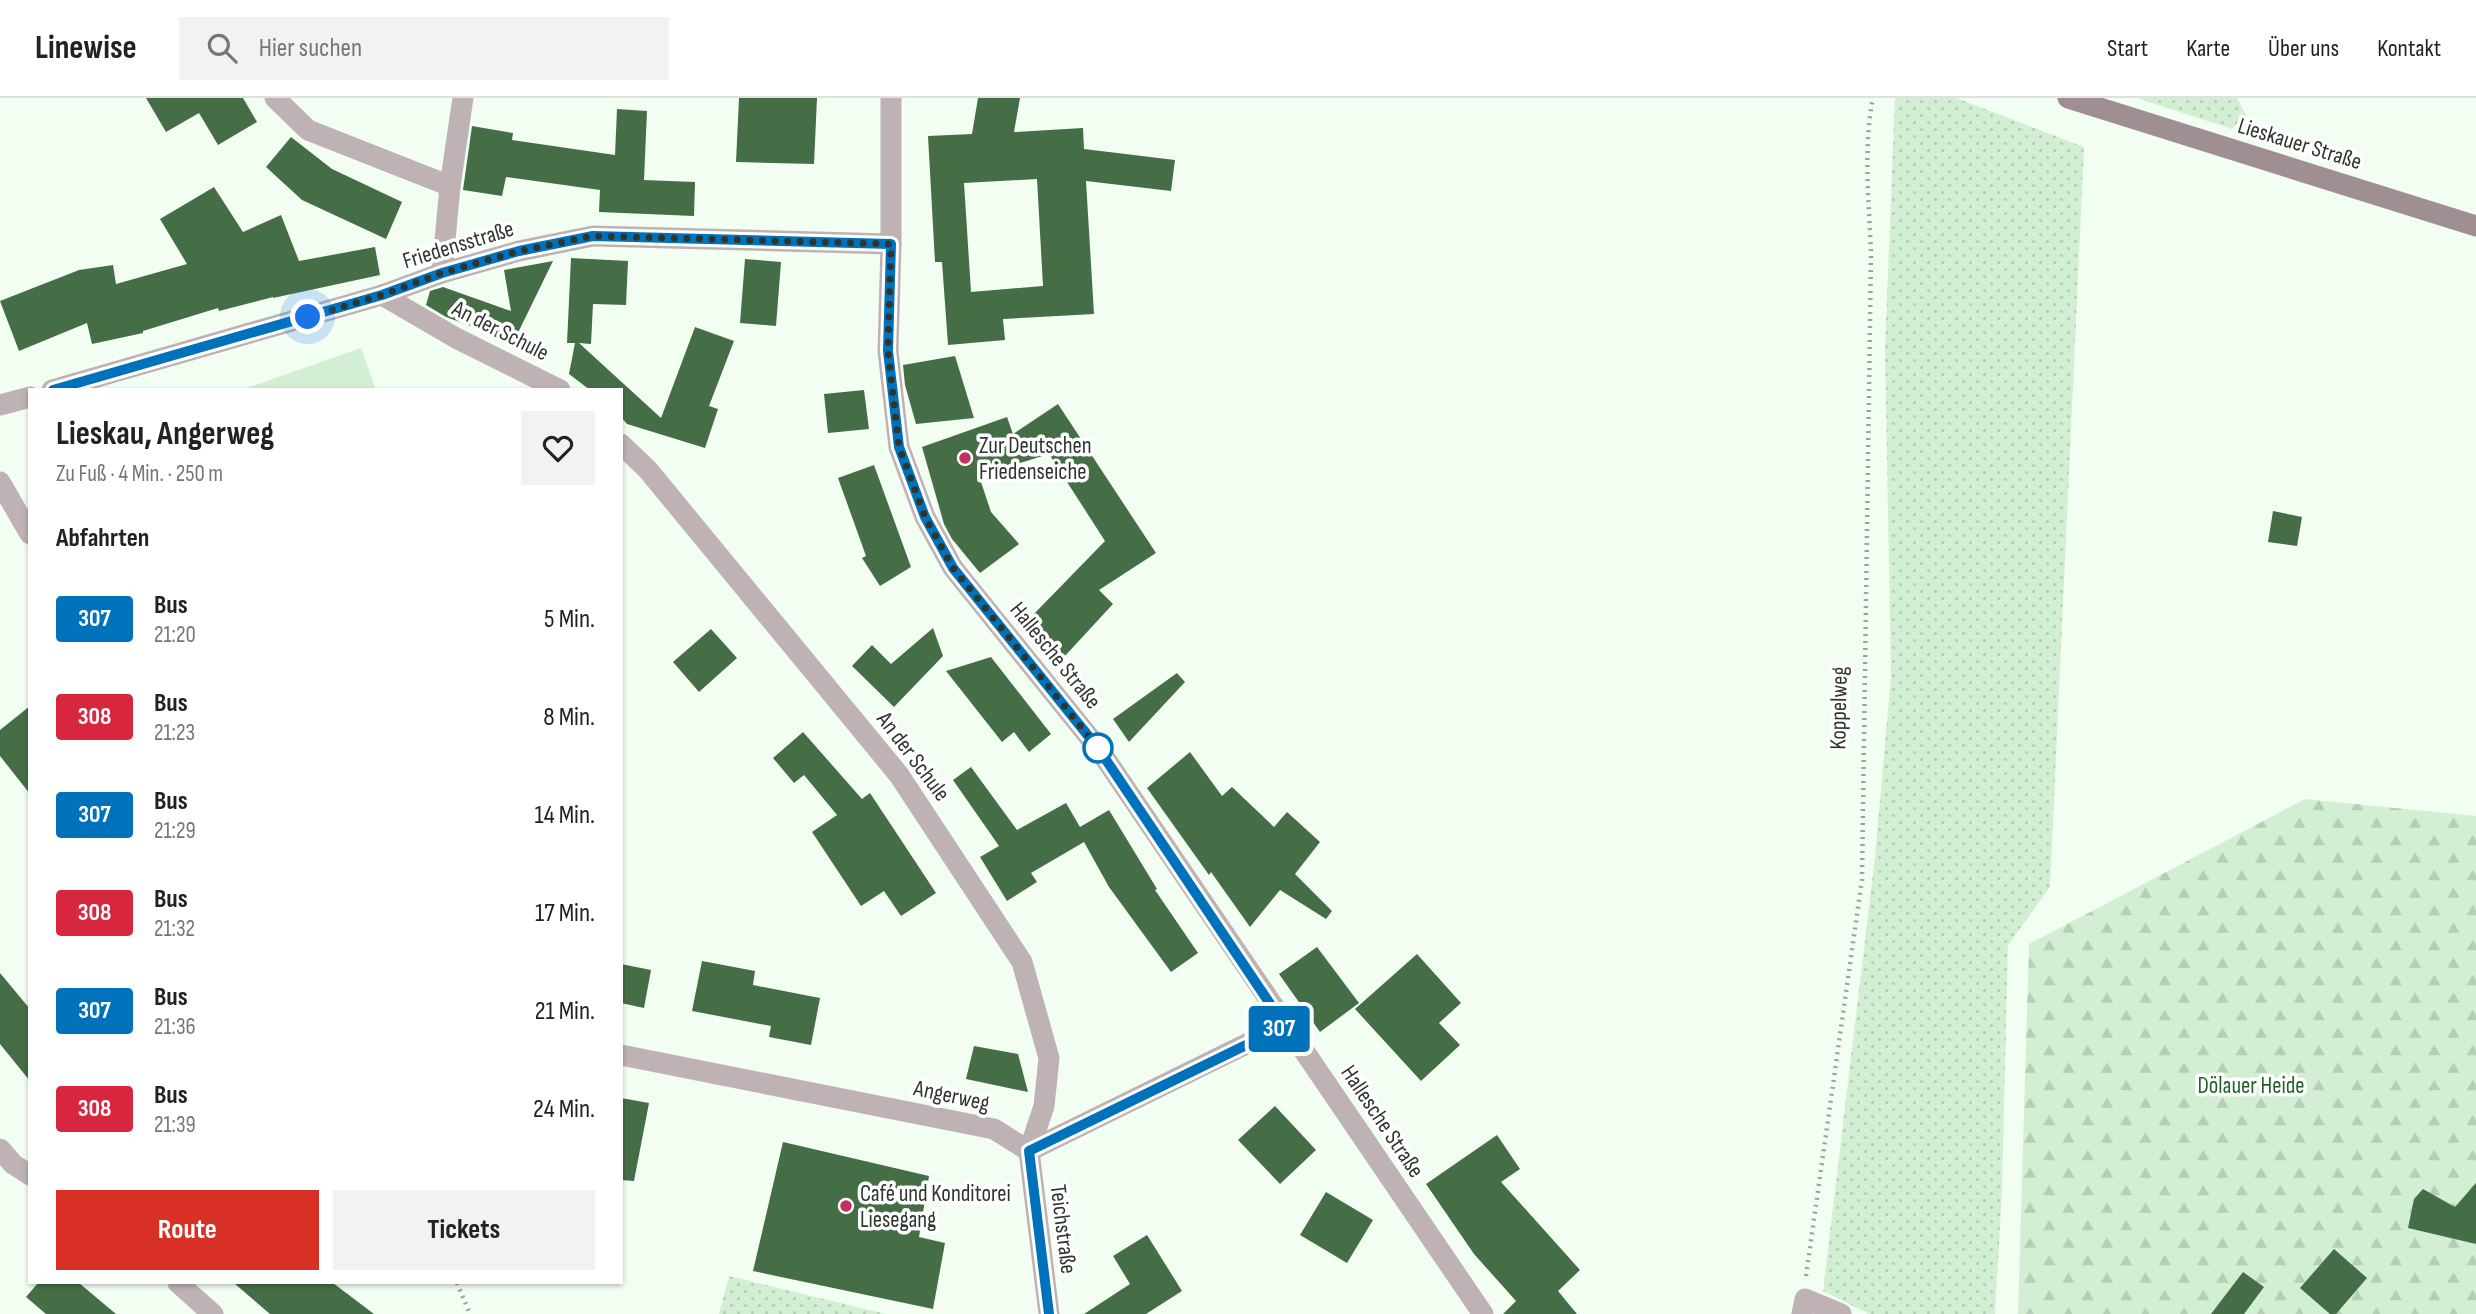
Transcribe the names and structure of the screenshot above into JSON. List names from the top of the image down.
{
  "streets": {
    "street": [
      "Lieskauer Straße",
      "Friedensstraße",
      "An der Schule",
      "Hallesche Straße",
      "Angerweg",
      "Teichstraße"
    ],
    "path": ["Koppelweg"]
  },
  "crossings": [
    ["Friedensstraße", "An der Schule"],
    ["Friedensstraße", "Hallesche Straße"],
    ["An der Schule", "Angerweg"],
    ["An der Schule", "Teichstraße"],
    ["Angerweg", "Teichstraße"]
  ],
  "parks": ["Dölauer Heide"],
  "places": ["Zur Deutschen Friedenseiche", "Café und Konditorei Liesegang"],
  "lines": ["bus line 307"],
  "page": {
    "header": "Linewise",
    "search": "Hier suchen",
    "nav": [
      "Start",
      "Karte",
      "Über uns",
      "Kontakt"
    ],
    "on_map": "307",
    "heading": [
      ["Lieskau, Angerweg", "Zu Fuß · 4 Min. · 250 m"],
      "Abfahrten"
    ],
    "list": [
      {
        "mark": "307",
        "name": "Bus",
        "note": "21:20",
        "value": "5 Min."
      },
      {
        "mark": "308",
        "name": "Bus",
        "note": "21:23",
        "value": "8 Min."
      },
      {
        "mark": "307",
        "name": "Bus",
        "note": "21:29",
        "value": "14 Min."
      },
      {
        "mark": "308",
        "name": "Bus",
        "note": "21:32",
        "value": "17 Min."
      },
      {
        "mark": "307",
        "name": "Bus",
        "note": "21:36",
        "value": "21 Min."
      },
      {
        "mark": "308",
        "name": "Bus",
        "note": "21:39",
        "value": "24 Min."
      }
    ],
    "buttons": ["Route", "Tickets"]
  }
}
